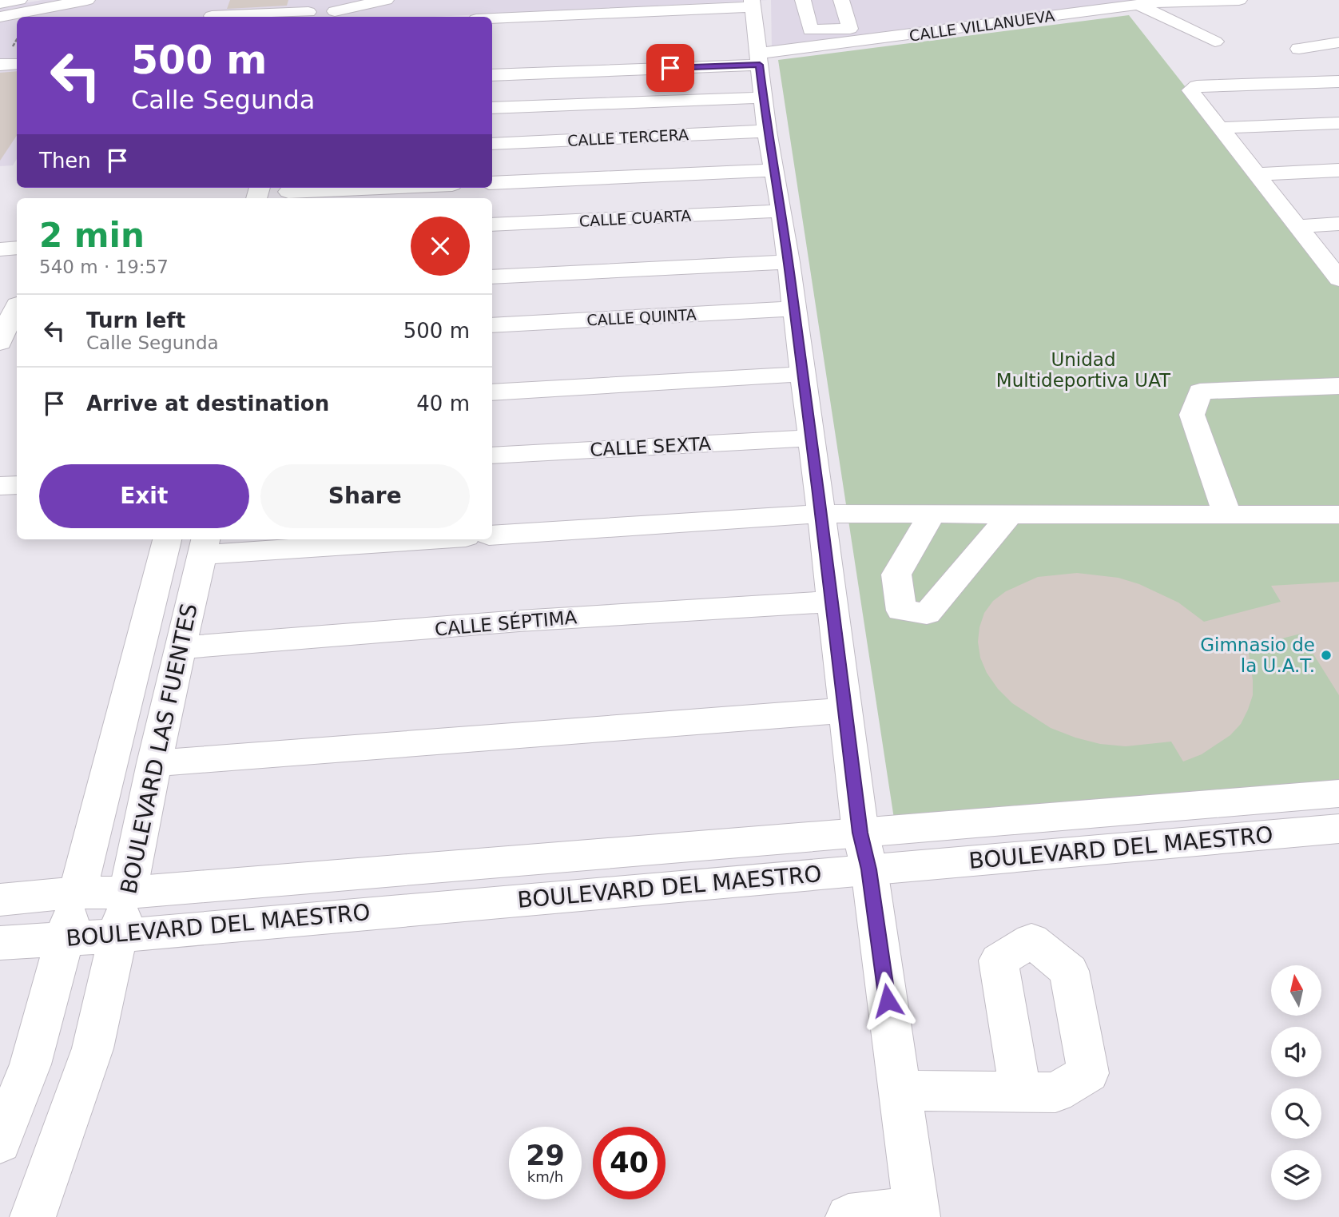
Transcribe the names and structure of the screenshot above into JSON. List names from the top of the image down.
{
  "streets": {
    "street": [
      "CALLE VILLANUEVA",
      "CALLE TERCERA",
      "CALLE CUARTA",
      "CALLE QUINTA",
      "CALLE SEXTA",
      "CALLE SÉPTIMA",
      "BOULEVARD LAS FUENTES",
      "BOULEVARD DEL MAESTRO"
    ]
  },
  "crossings": [
    ["CALLE SÉPTIMA", "BOULEVARD LAS FUENTES"],
    ["BOULEVARD LAS FUENTES", "BOULEVARD DEL MAESTRO"]
  ],
  "parks": ["Unidad Multideportiva UAT"],
  "places": ["Gimnasio de la U.A.T."],
  "north": "top",
  "page": {
    "turn": ["500 m", "Calle Segunda"],
    "then": "Then",
    "heading": ["2 min", "540 m · 19:57"],
    "list": [
      {
        "name": "Turn left",
        "note": "Calle Segunda",
        "value": "500 m"
      },
      {
        "name": "Arrive at destination",
        "value": "40 m"
      }
    ],
    "buttons": ["Exit", "Share"],
    "speed": "29 km/h",
    "limit": "40"
  }
}
